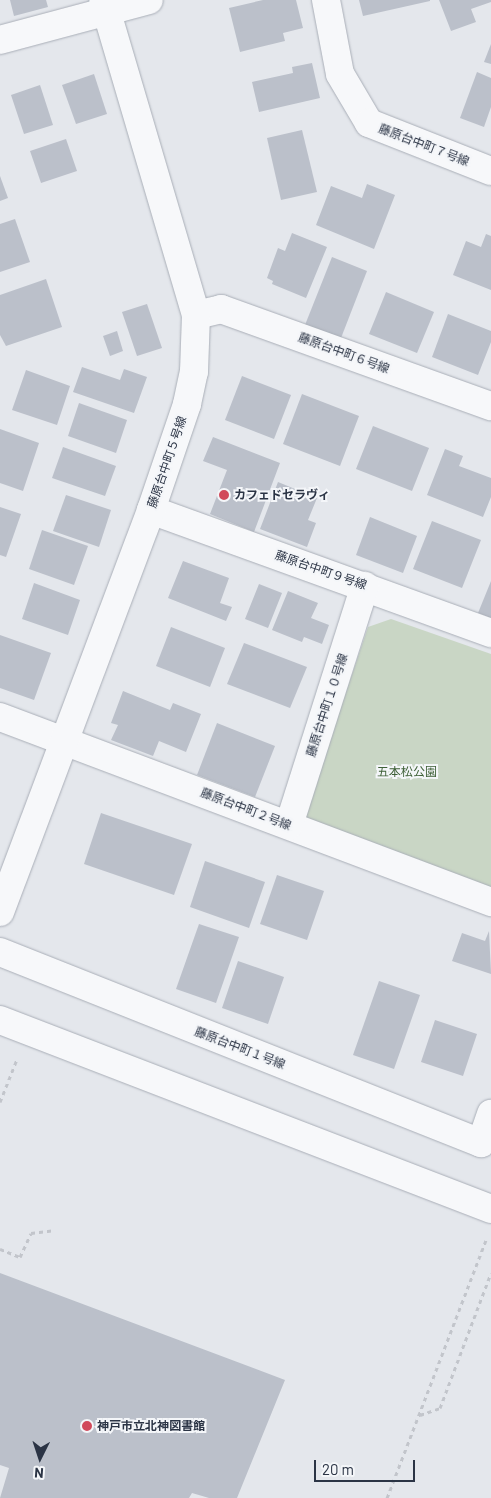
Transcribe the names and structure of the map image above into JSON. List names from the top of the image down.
{
  "streets": {
    "street": [
      "藤原台中町７号線",
      "藤原台中町６号線",
      "藤原台中町５号線",
      "藤原台中町９号線",
      "藤原台中町１０号線",
      "藤原台中町２号線",
      "藤原台中町１号線"
    ]
  },
  "crossings": [
    ["藤原台中町６号線", "藤原台中町５号線"],
    ["藤原台中町５号線", "藤原台中町９号線"],
    ["藤原台中町５号線", "藤原台中町２号線"],
    ["藤原台中町９号線", "藤原台中町１０号線"],
    ["藤原台中町１０号線", "藤原台中町２号線"]
  ],
  "parks": ["五本松公園"],
  "places": ["カフェドセラヴィ", "神戸市立北神図書館"],
  "scale_bar": "20 m",
  "north": "bottom"
}
